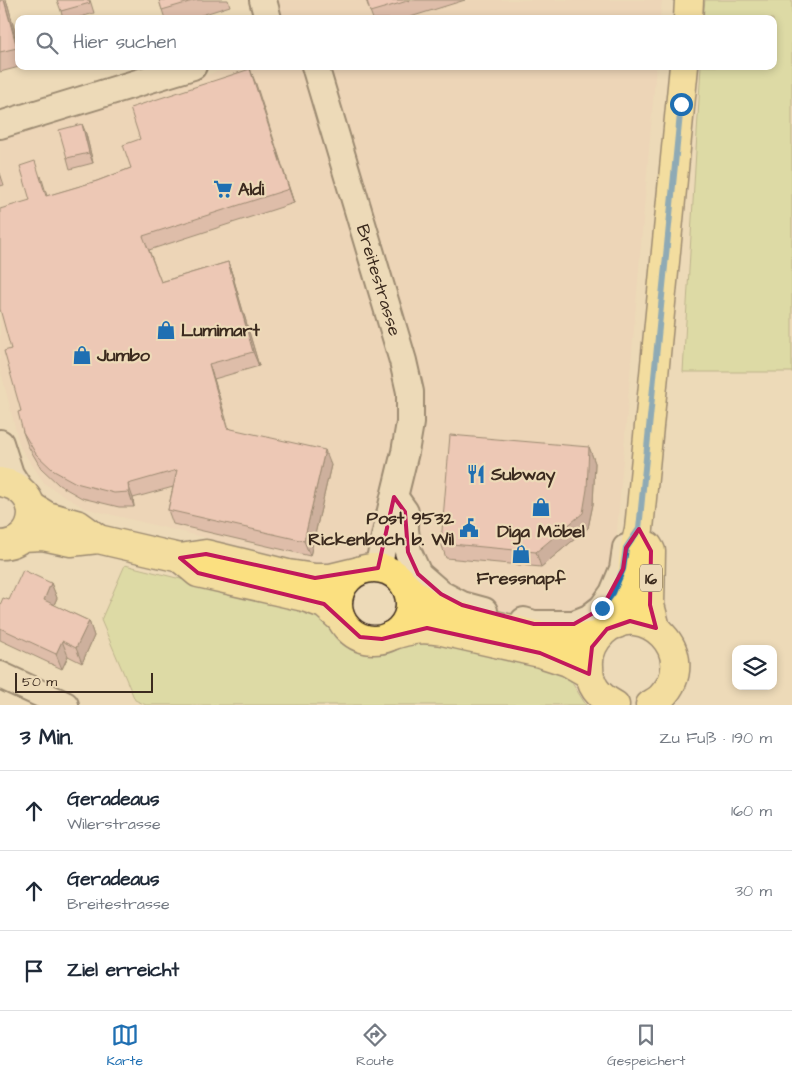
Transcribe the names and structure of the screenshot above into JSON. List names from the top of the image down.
{
  "streets": {
    "main road": ["16"],
    "street": ["Breitestrasse"]
  },
  "places": {
    "supermarket": ["Aldi"],
    "shop": [
      "Lumimart",
      "Jumbo",
      "Diga Möbel",
      "Fressnapf"
    ],
    "restaurant": ["Subway"],
    "public building": ["Post 9532 Rickenbach b. Wil"]
  },
  "scale_bar": "50 m",
  "page": {
    "search": "Hier suchen",
    "scale": "50 m",
    "heading": ["3 Min.", "Zu Fuß · 190 m"],
    "list": [
      ["Geradeaus", "Wilerstrasse", "160 m"],
      ["Geradeaus", "Breitestrasse", "30 m"],
      "Ziel erreicht"
    ],
    "nav": ["Karte", "Route", "Gespeichert"]
  }
}
